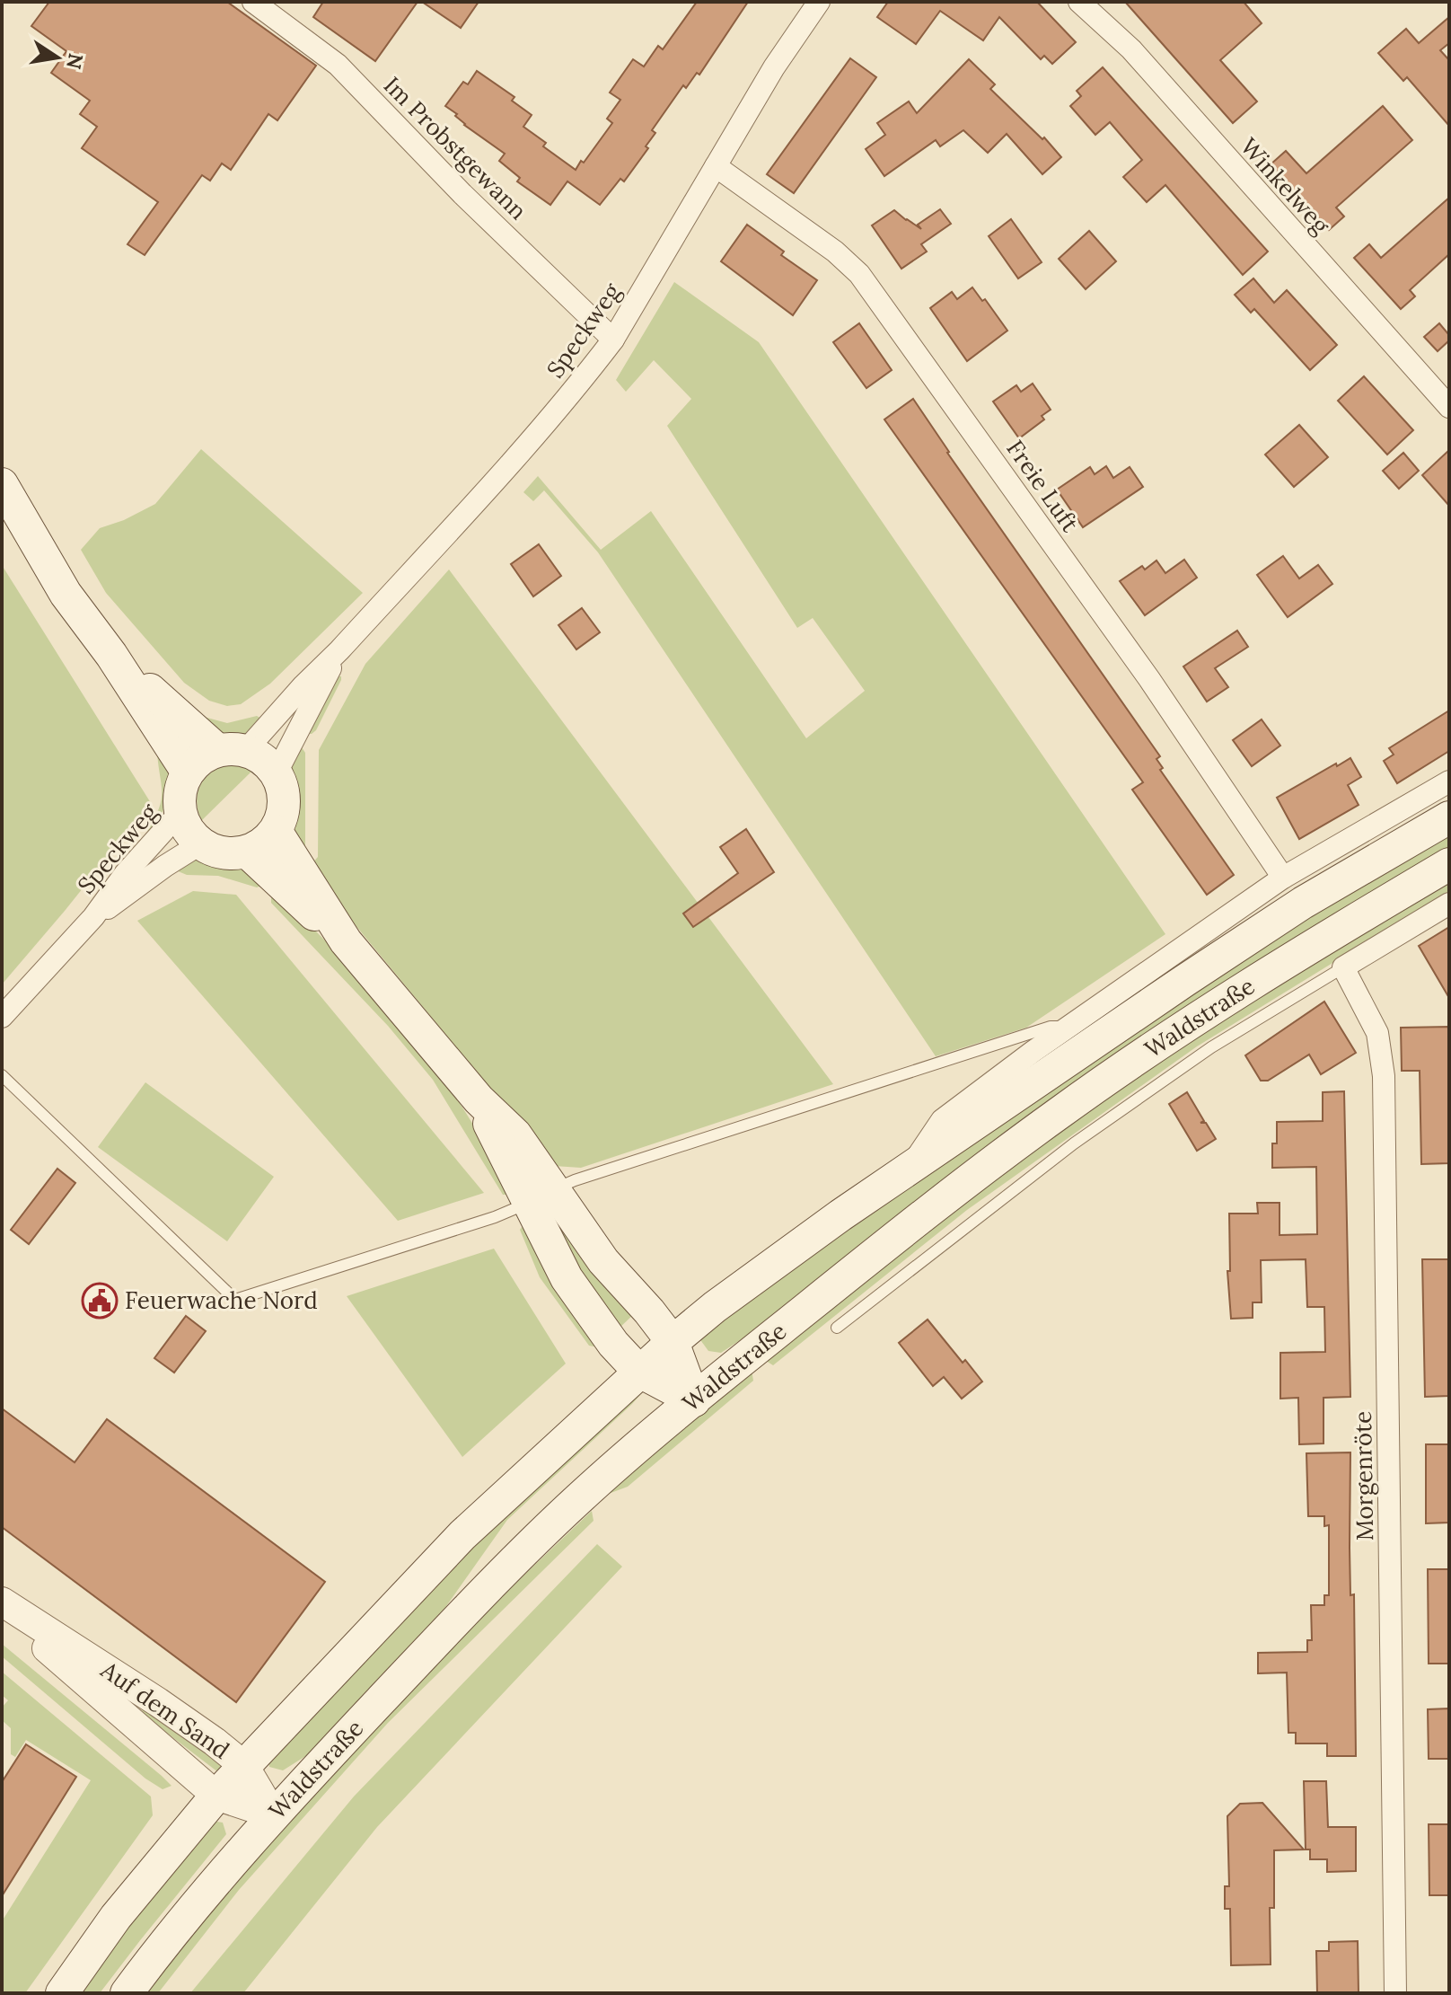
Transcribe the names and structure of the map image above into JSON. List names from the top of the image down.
{
  "streets": {
    "main road": ["Waldstraße"],
    "street": [
      "Im Probstgewann",
      "Winkelweg",
      "Speckweg",
      "Freie Luft",
      "Morgenröte",
      "Auf dem Sand"
    ]
  },
  "crossings": [
    ["Im Probstgewann", "Speckweg"],
    ["Speckweg", "Freie Luft"],
    ["Freie Luft", "Waldstraße"],
    ["Waldstraße", "Morgenröte"],
    ["Waldstraße", "Auf dem Sand"]
  ],
  "places": {
    "public building": ["Feuerwache Nord"]
  },
  "north": "right"
}
